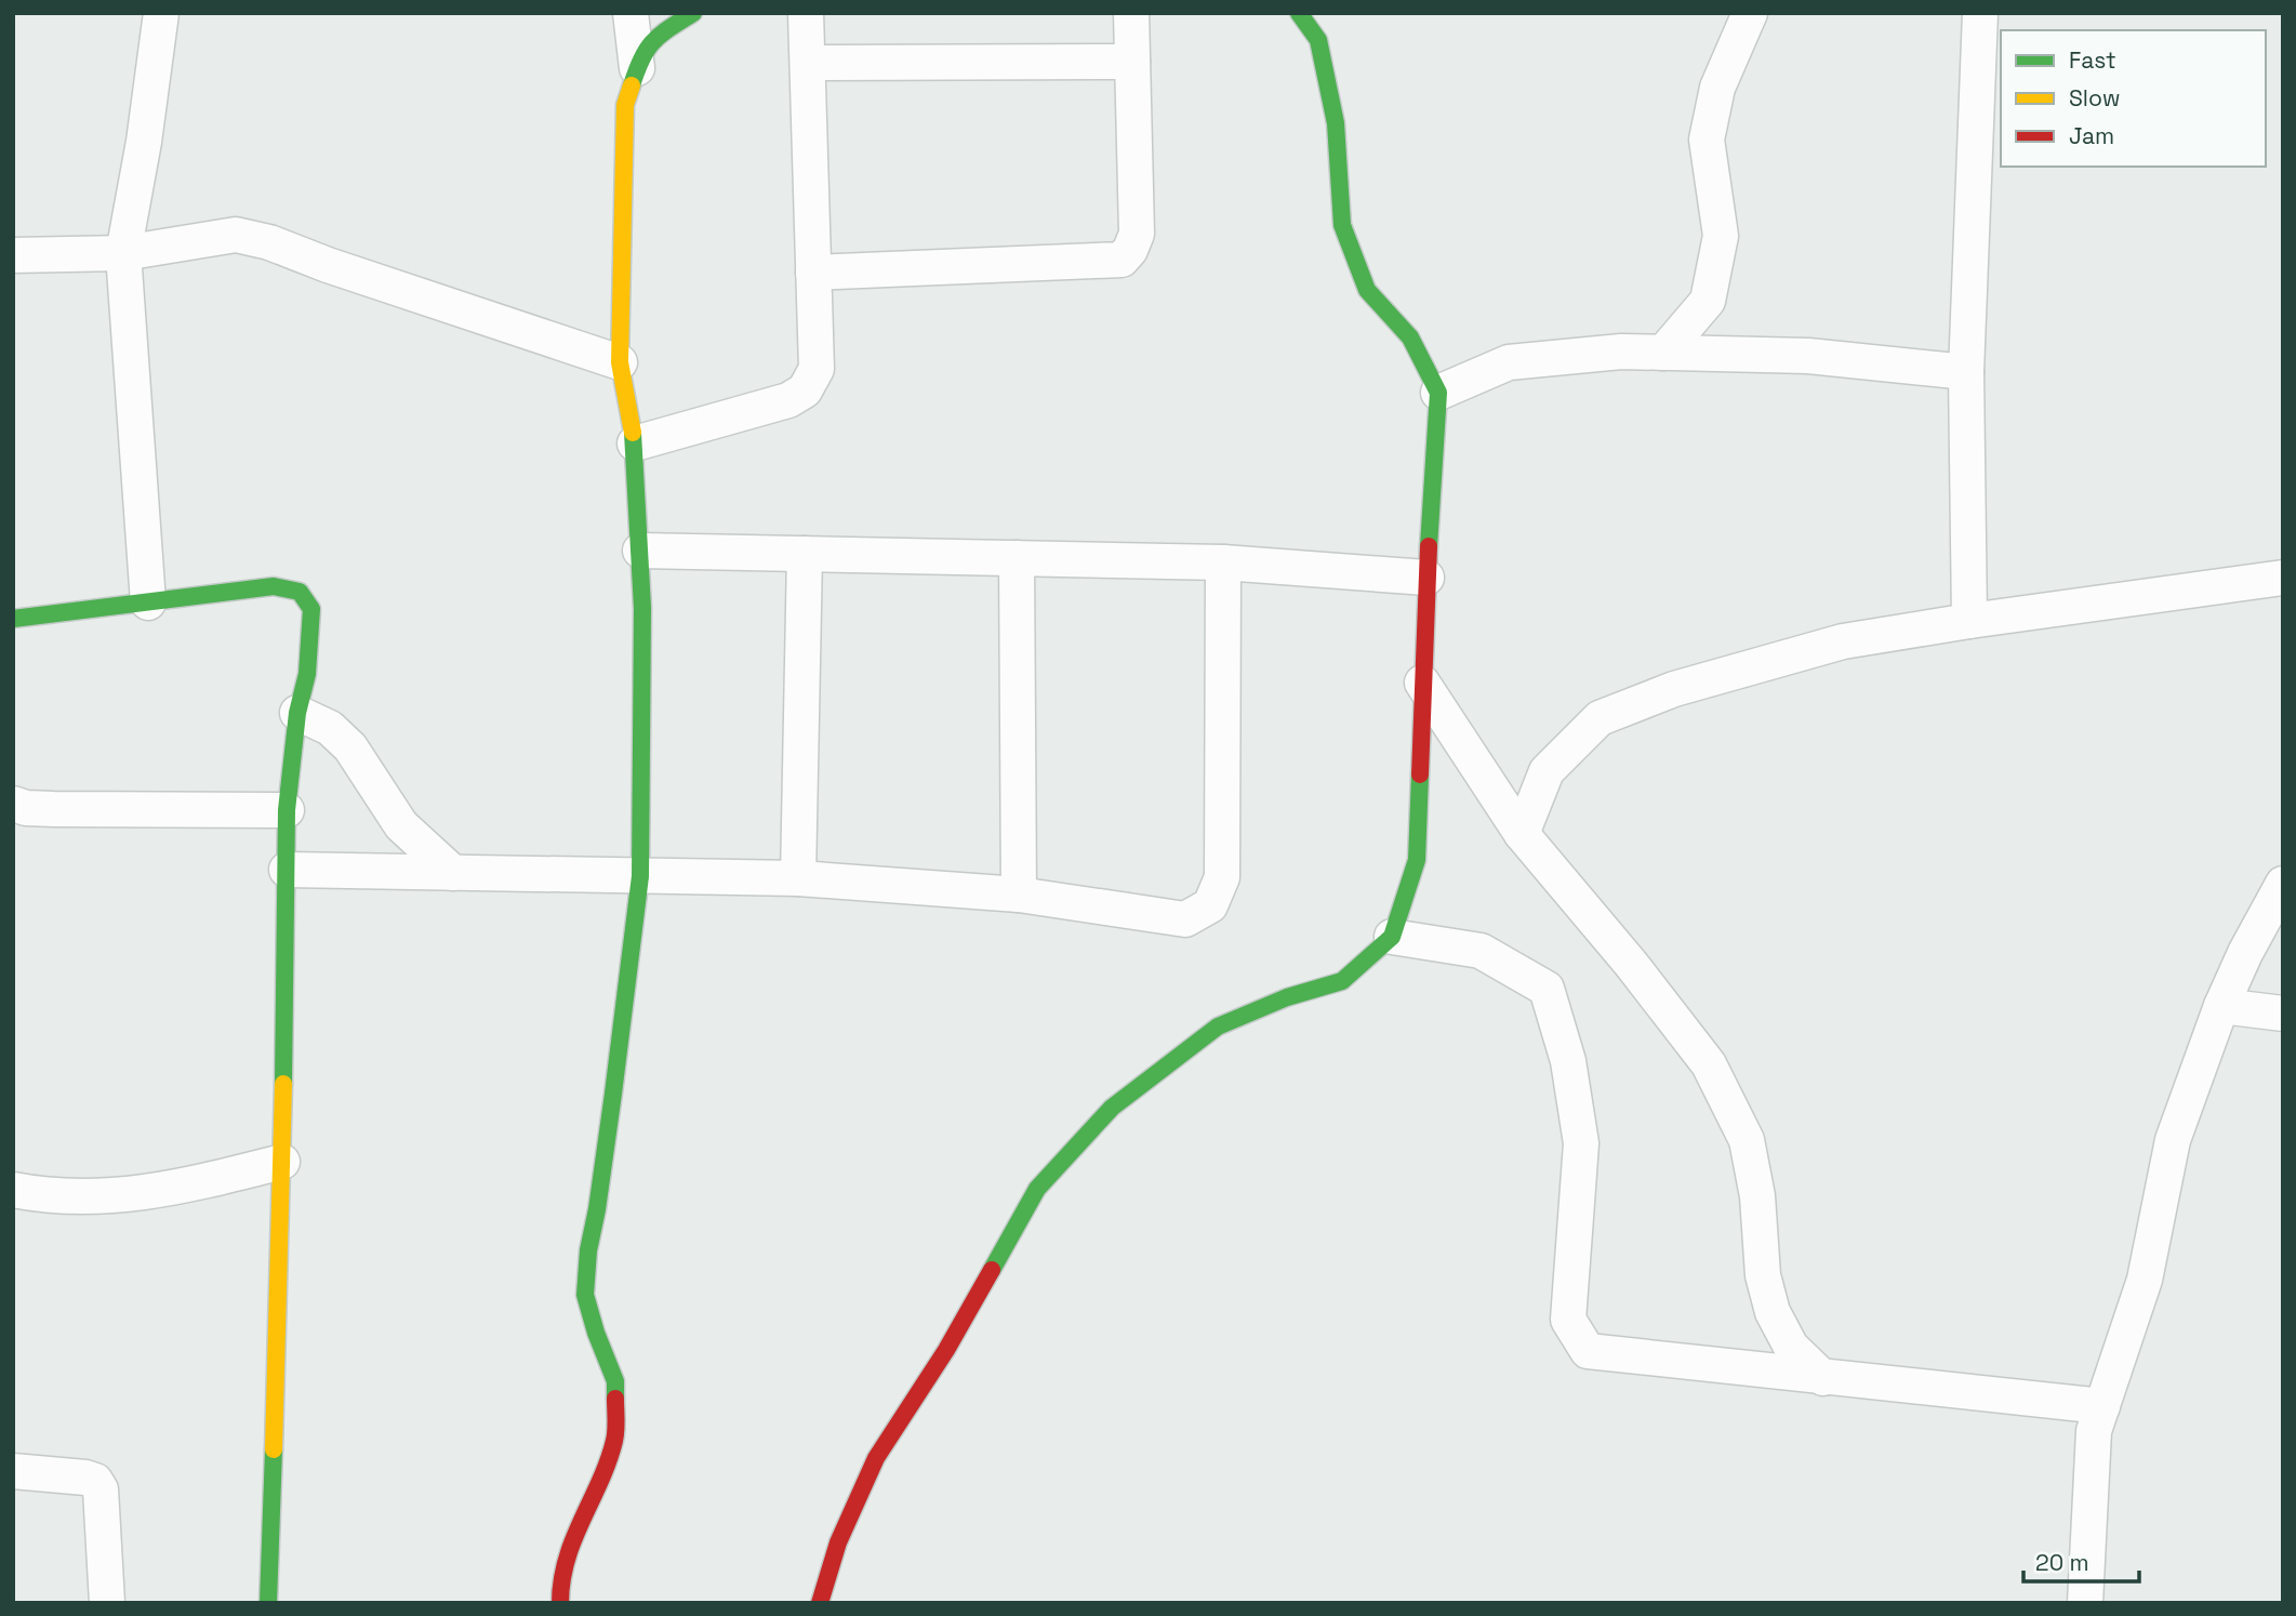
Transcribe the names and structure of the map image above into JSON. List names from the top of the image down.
{
  "legend": ["Fast", "Slow", "Jam"],
  "scale_bar": "20 m"
}
